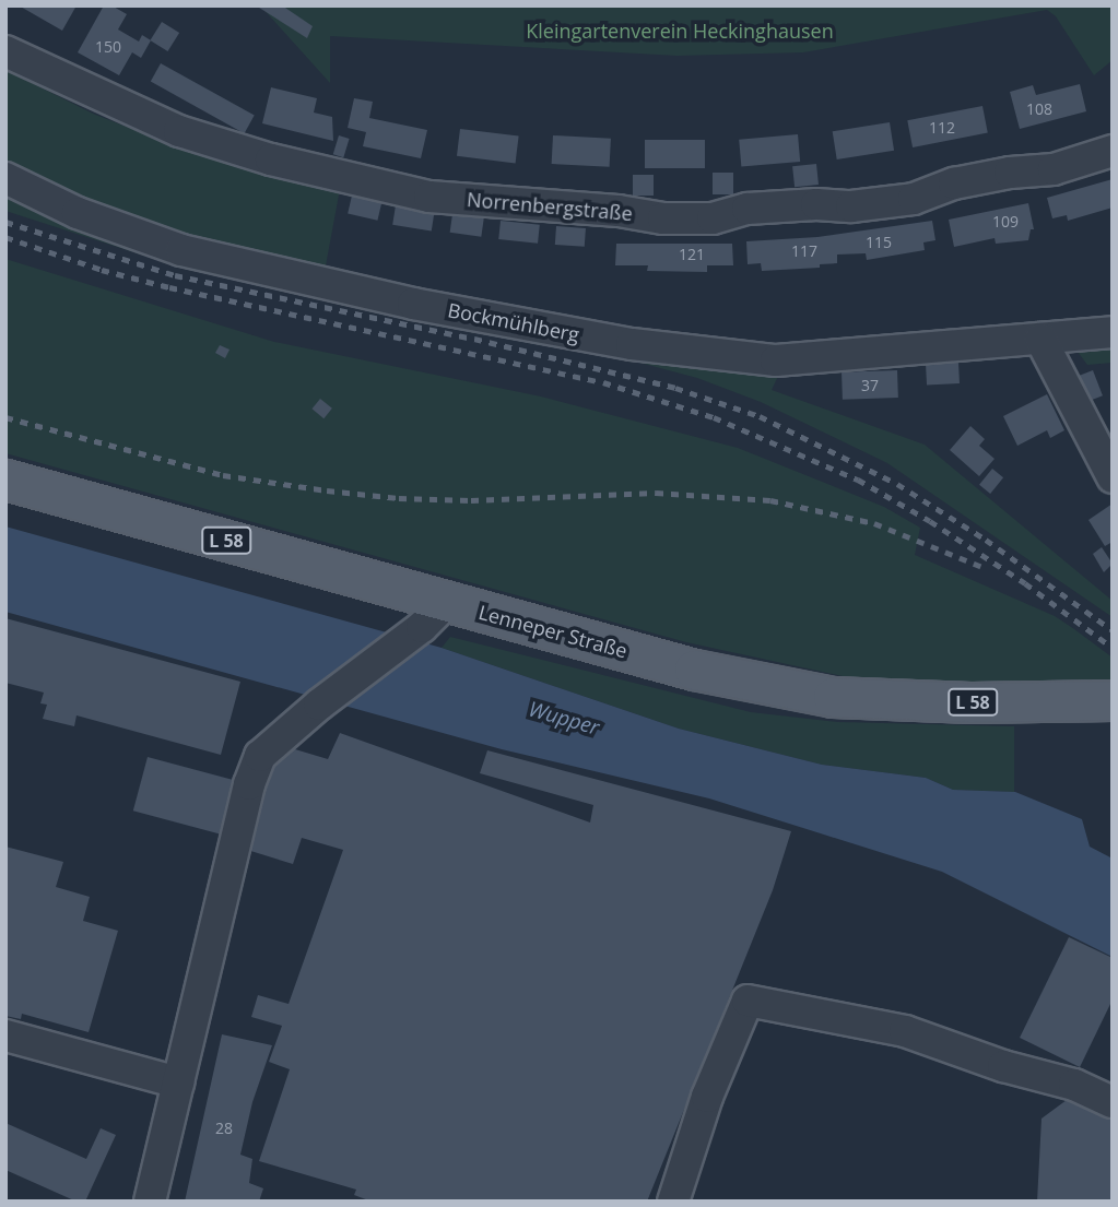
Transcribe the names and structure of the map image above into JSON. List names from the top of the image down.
{
  "streets": {
    "main road": ["L 58", "Lenneper Straße"],
    "street": ["Norrenbergstraße", "Bockmühlberg"]
  },
  "water": ["Wupper"],
  "parks": ["Kleingartenverein Heckinghausen"],
  "house_numbers": [
    "150",
    "108",
    "112",
    "109",
    "115",
    "117",
    "121",
    "37",
    "28"
  ]
}
